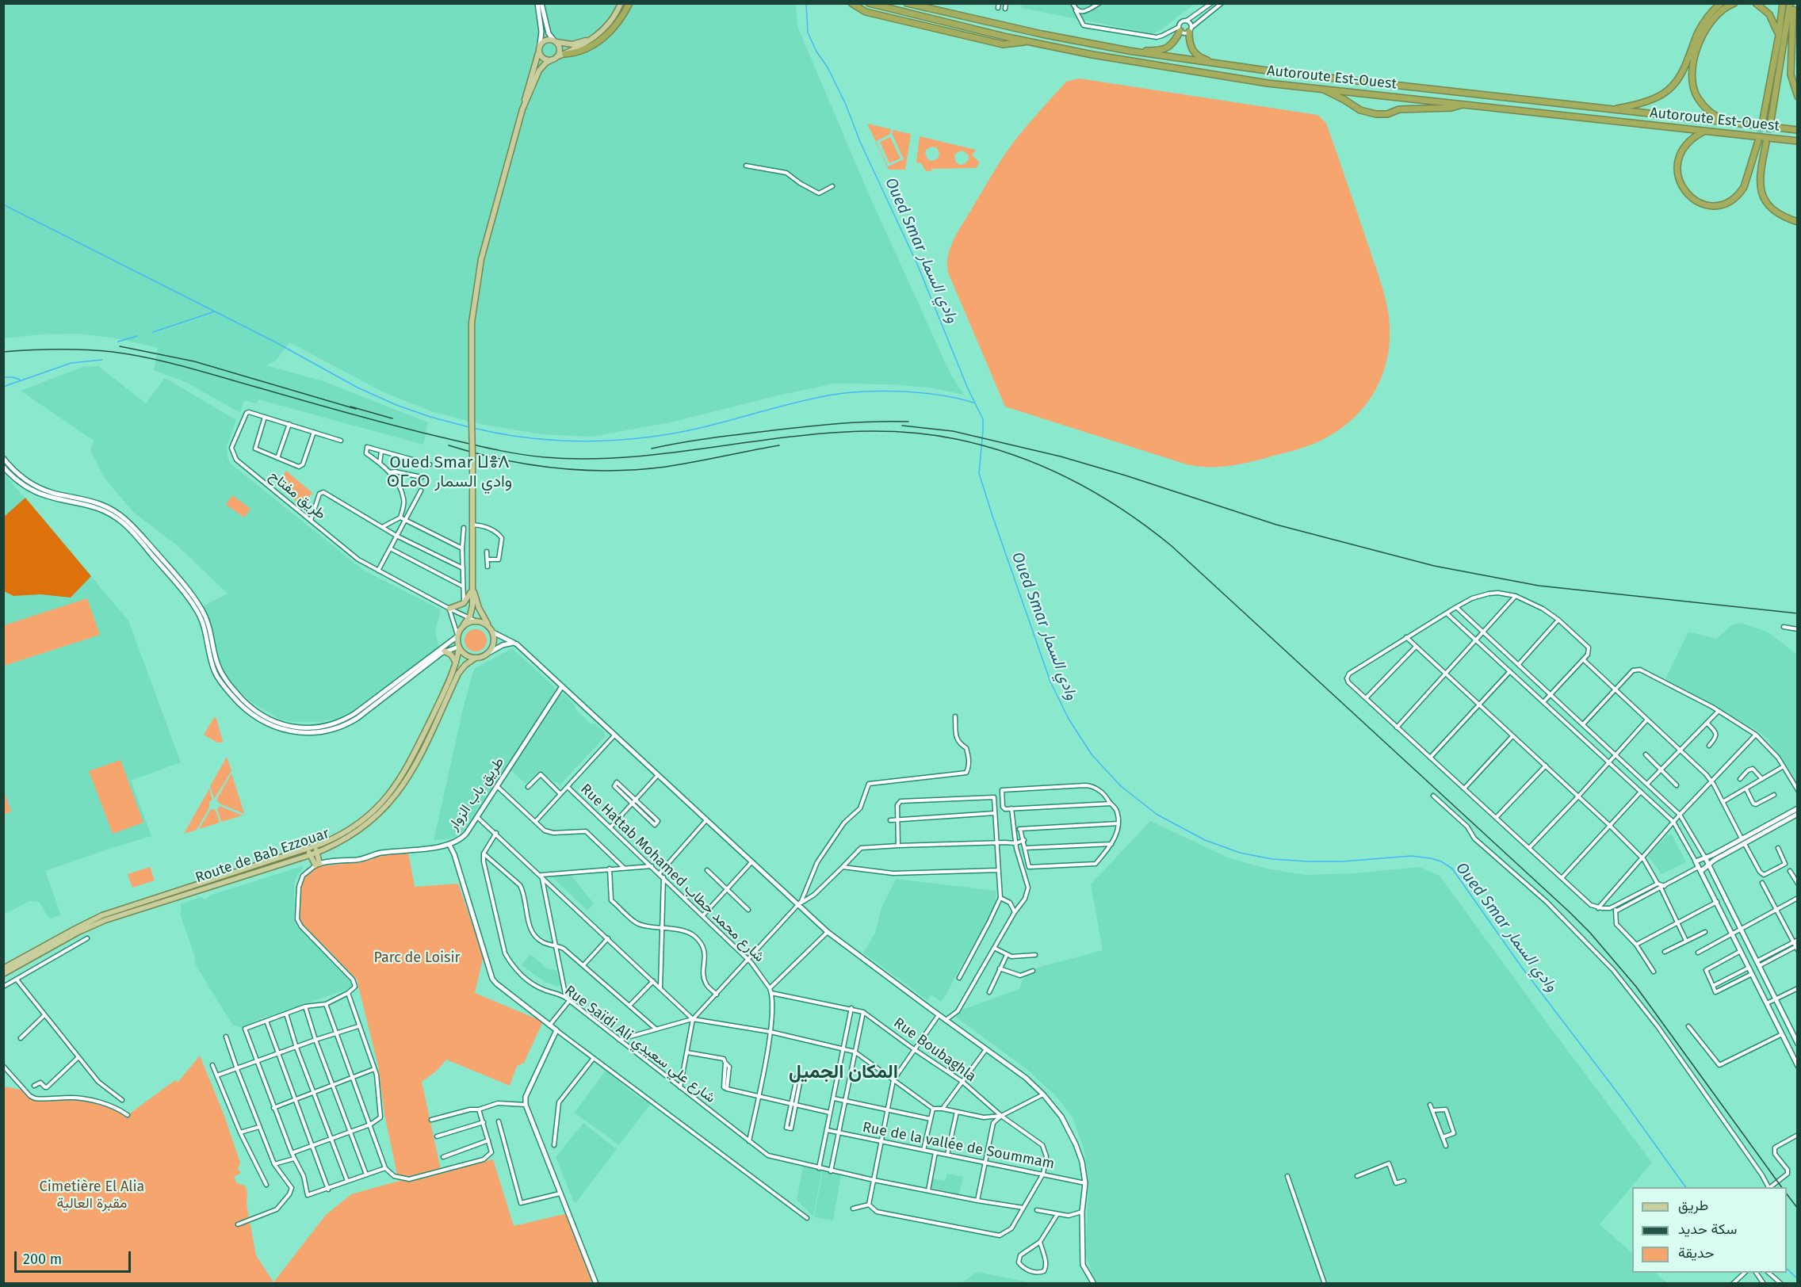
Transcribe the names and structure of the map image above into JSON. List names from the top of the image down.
{
  "streets": {
    "highway": ["Autoroute Est-Ouest"],
    "main road": ["طريق باب الزوار", "Route de Bab Ezzouar"],
    "street": [
      "طريق مفتاح",
      "Rue Hattab Mohamed شارع محمد حطاب",
      "Rue Saïdi Ali شارع علي سعيدي",
      "Rue Boubaghla",
      "Rue de la vallée de Soummam"
    ]
  },
  "crossings": [
    ["طريق مفتاح", "Route de Bab Ezzouar"],
    ["Rue Hattab Mohamed شارع محمد حطاب", "Rue Saïdi Ali شارع علي سعيدي"],
    ["Rue Hattab Mohamed شارع محمد حطاب", "Rue Boubaghla"],
    ["Rue Boubaghla", "Rue de la vallée de Soummam"]
  ],
  "districts": ["Oued Smar ⵡⴻⴷ ⵙⵎⴰⵔ وادي السمار", "المكان الجميل"],
  "water": ["Oued Smar وادي السمار"],
  "parks": ["Parc de Loisir", "Cimetière El Alia مقبرة العالية"],
  "legend": ["طريق", "سكة حديد", "حديقة"],
  "scale_bar": "200 m"
}
